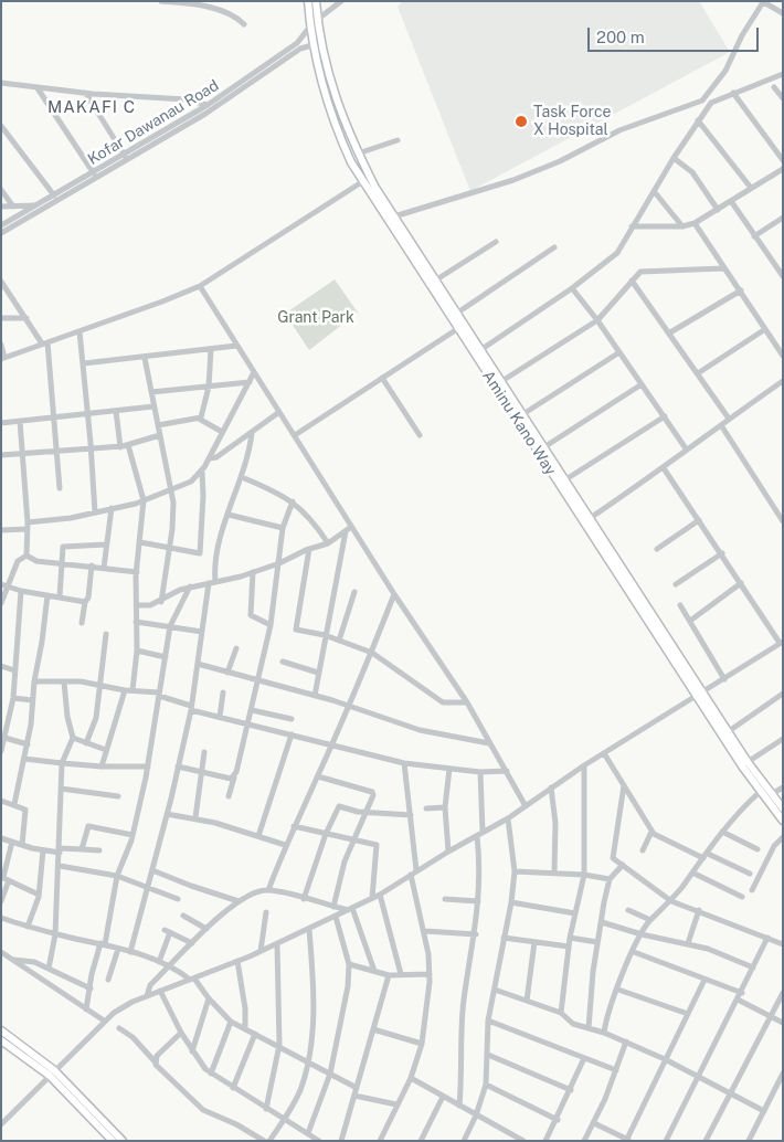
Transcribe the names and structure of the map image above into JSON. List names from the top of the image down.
{
  "streets": {
    "main road": ["Aminu Kano Way"],
    "street": ["Kofar Dawanau Road"]
  },
  "crossings": [
    ["Kofar Dawanau Road", "Aminu Kano Way"]
  ],
  "districts": ["MAKAFI C"],
  "parks": ["Grant Park"],
  "places": ["Task Force X Hospital"],
  "scale_bar": "200 m"
}
